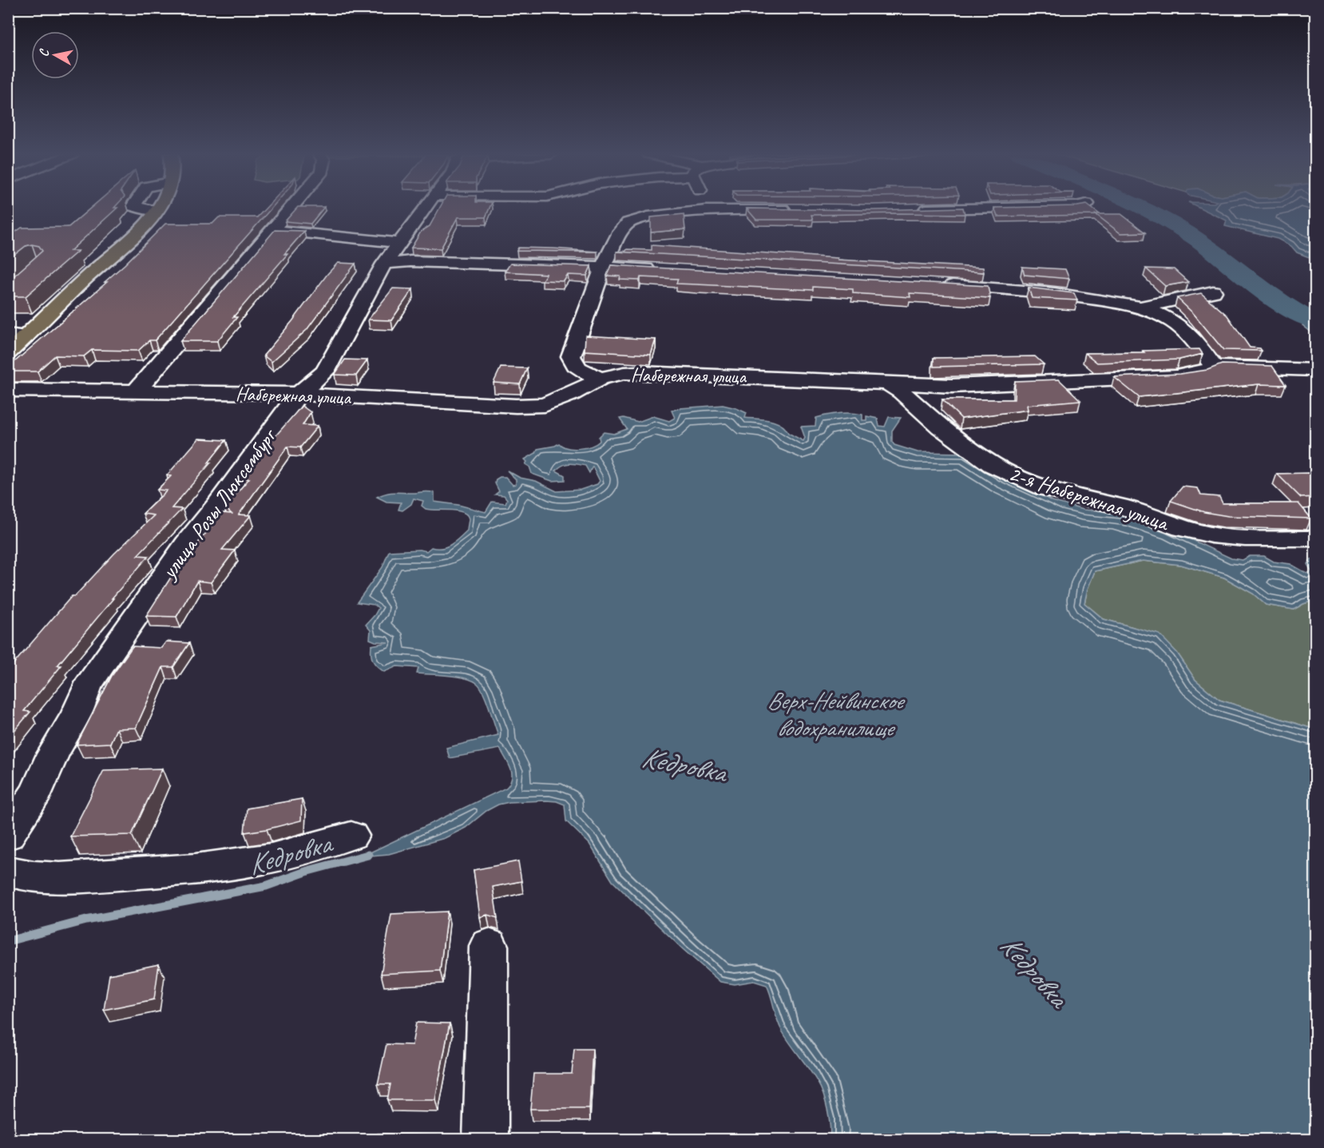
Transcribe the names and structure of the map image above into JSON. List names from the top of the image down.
{
  "streets": {
    "street": ["Набережная улица", "2-я Набережная улица", "улица Розы Люксембург"]
  },
  "crossings": [
    ["Набережная улица", "2-я Набережная улица"],
    ["Набережная улица", "улица Розы Люксембург"]
  ],
  "water": ["Верх-Нейвинское водохранилище", "Кедровка"],
  "north": "left"
}
